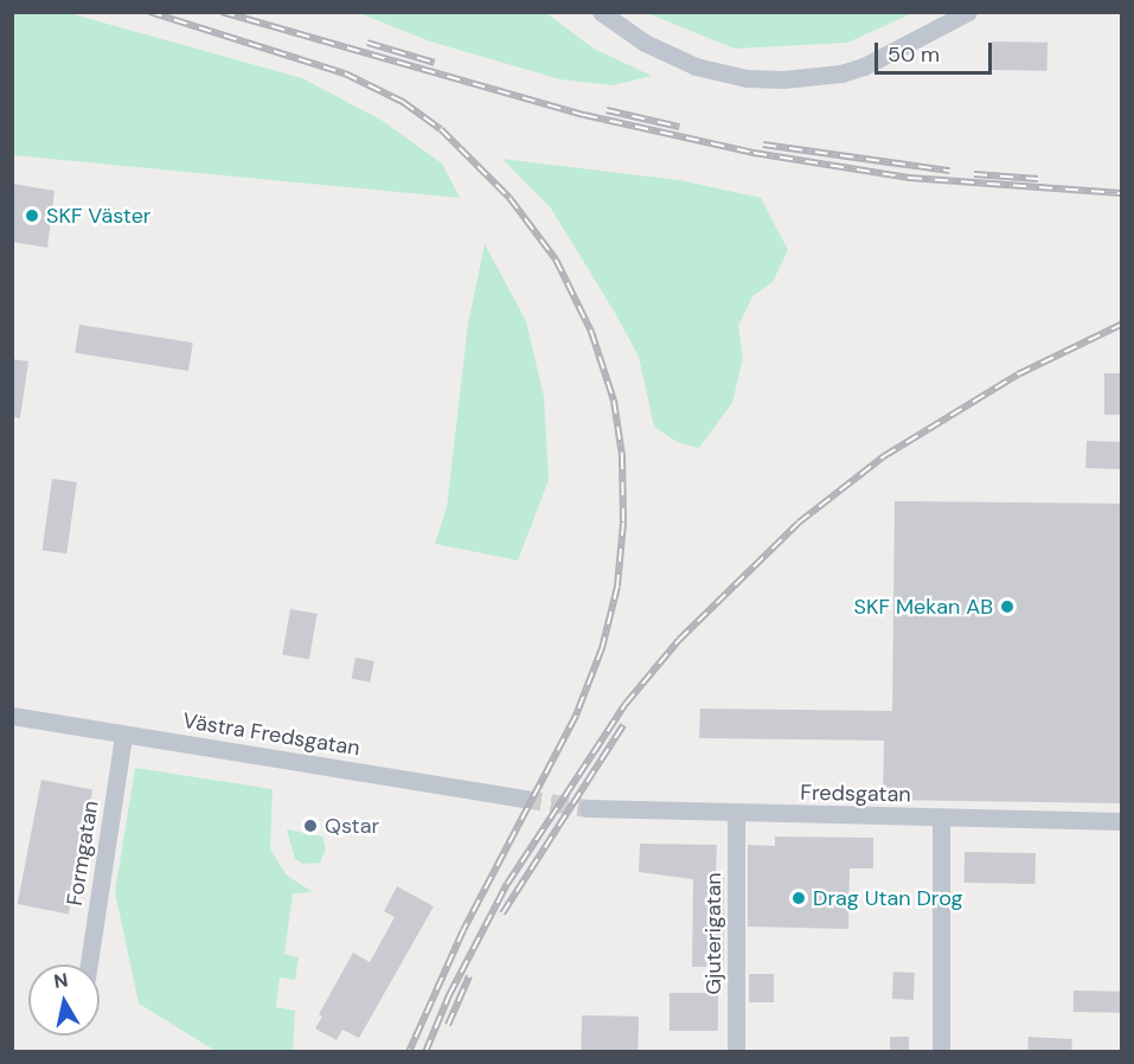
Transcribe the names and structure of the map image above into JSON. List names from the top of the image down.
{
  "streets": {
    "street": [
      "Västra Fredsgatan",
      "Fredsgatan",
      "Formgatan",
      "Gjuterigatan"
    ]
  },
  "crossings": [
    ["Västra Fredsgatan", "Formgatan"],
    ["Fredsgatan", "Gjuterigatan"]
  ],
  "places": [
    "SKF Väster",
    "SKF Mekan AB",
    "Qstar",
    "Drag Utan Drog"
  ],
  "scale_bar": "50 m",
  "north": "top"
}
